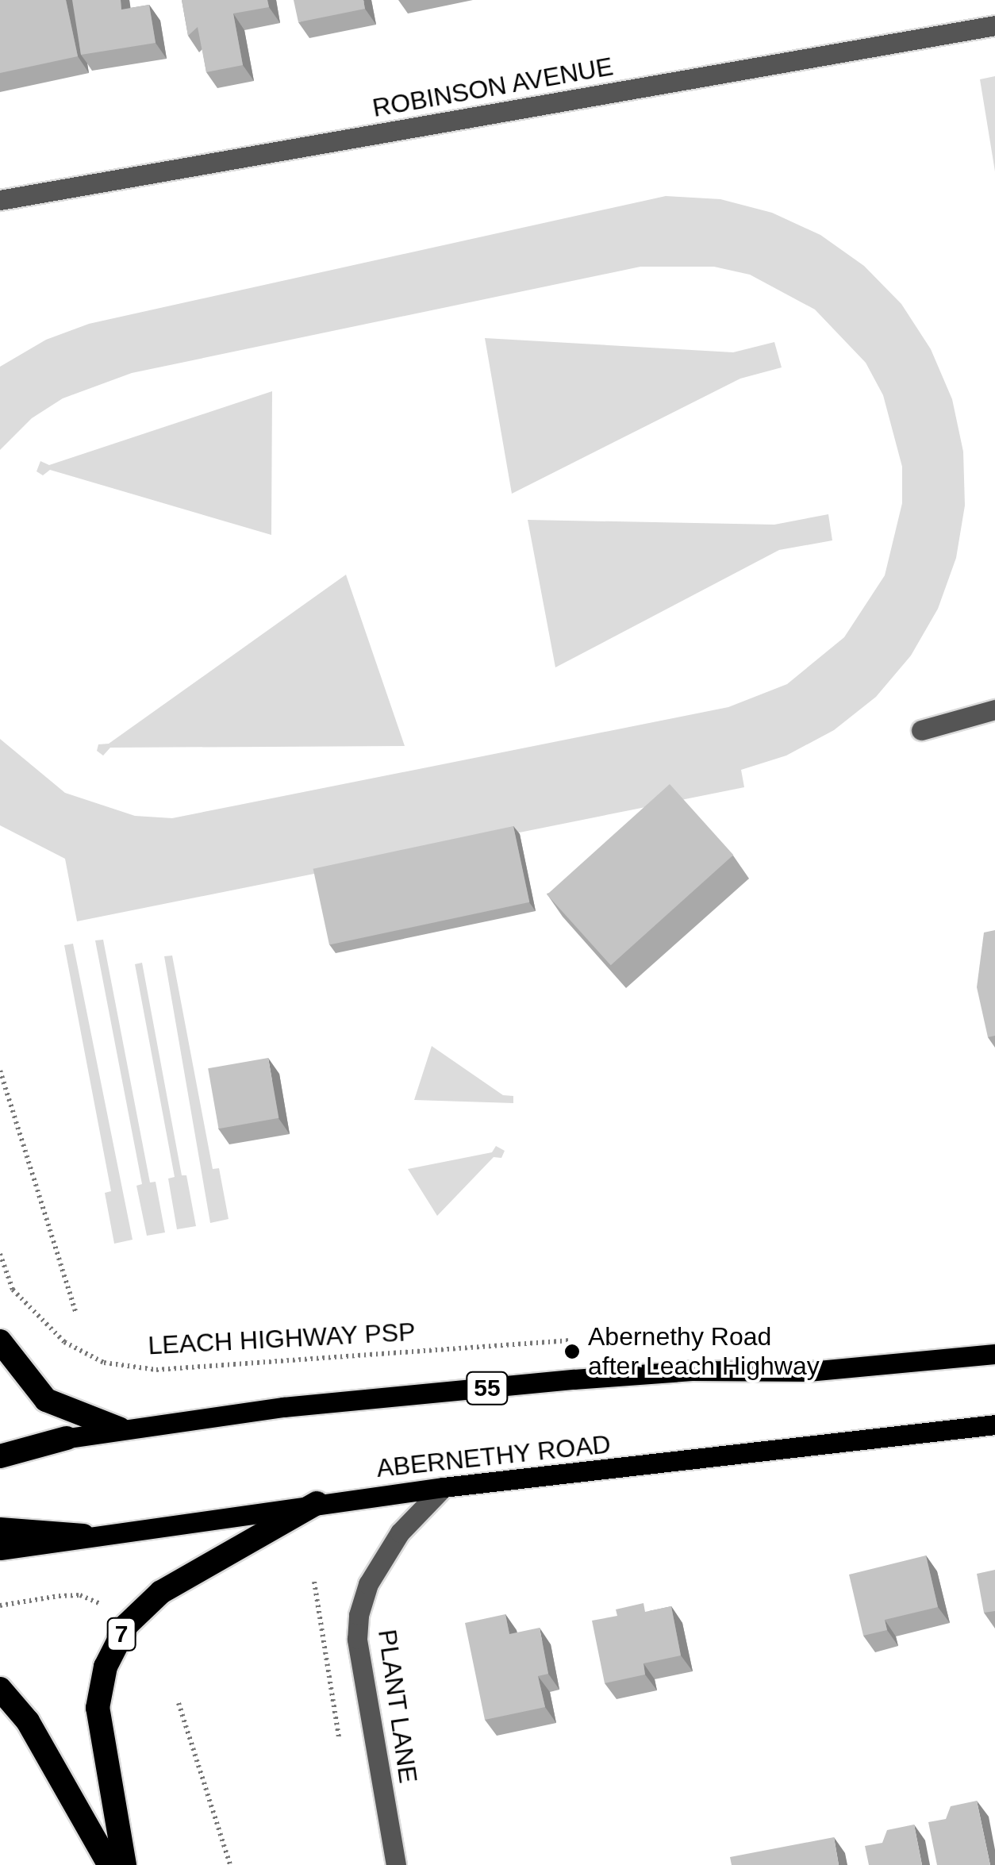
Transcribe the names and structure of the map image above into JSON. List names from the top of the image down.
{
  "streets": {
    "highway": ["7"],
    "main road": ["55", "ABERNETHY ROAD"],
    "street": ["ROBINSON AVENUE", "PLANT LANE"],
    "path": ["LEACH HIGHWAY PSP"]
  },
  "crossings": [
    ["ABERNETHY ROAD", "7"],
    ["ABERNETHY ROAD", "PLANT LANE"]
  ],
  "places": ["Abernethy Road after Leach Highway"]
}
